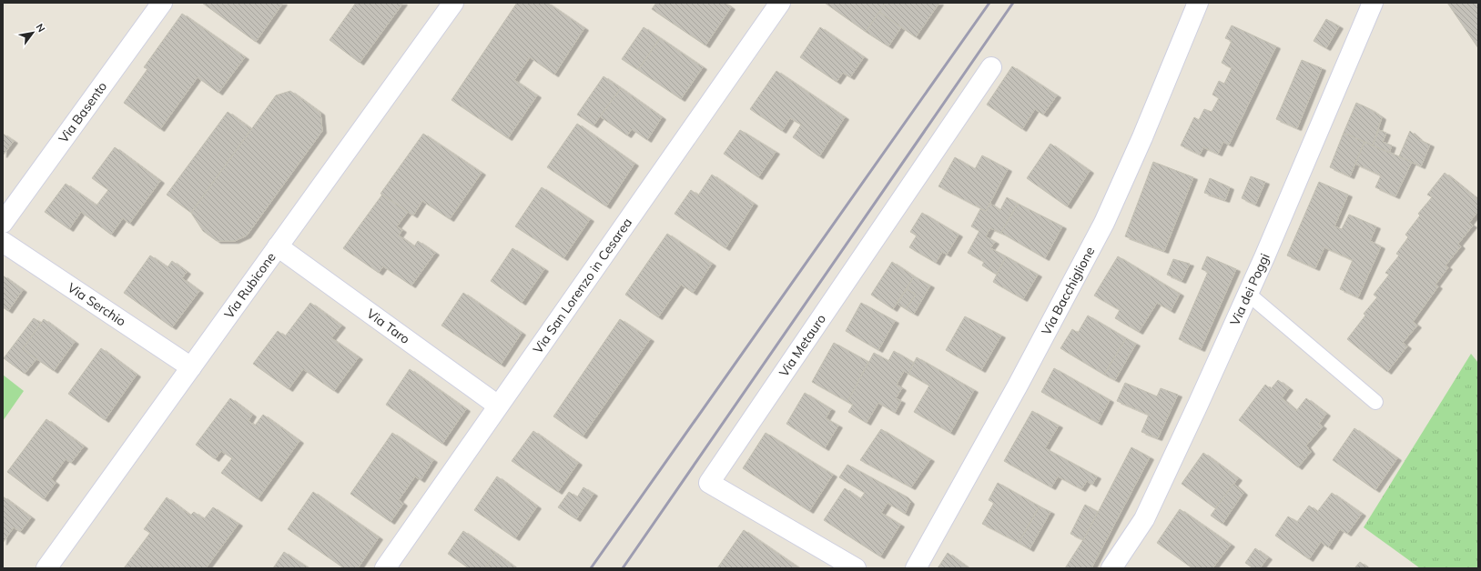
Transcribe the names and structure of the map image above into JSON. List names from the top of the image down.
{
  "streets": {
    "street": [
      "Via Basento",
      "Via Rubicone",
      "Via San Lorenzo in Cesarea",
      "Via dei Poggi",
      "Via Bacchiglione",
      "Via Serchio",
      "Via Taro",
      "Via Metauro"
    ]
  },
  "crossings": [
    ["Via Rubicone", "Via Serchio"],
    ["Via Rubicone", "Via Taro"],
    ["Via San Lorenzo in Cesarea", "Via Taro"]
  ],
  "north": "top right"
}
